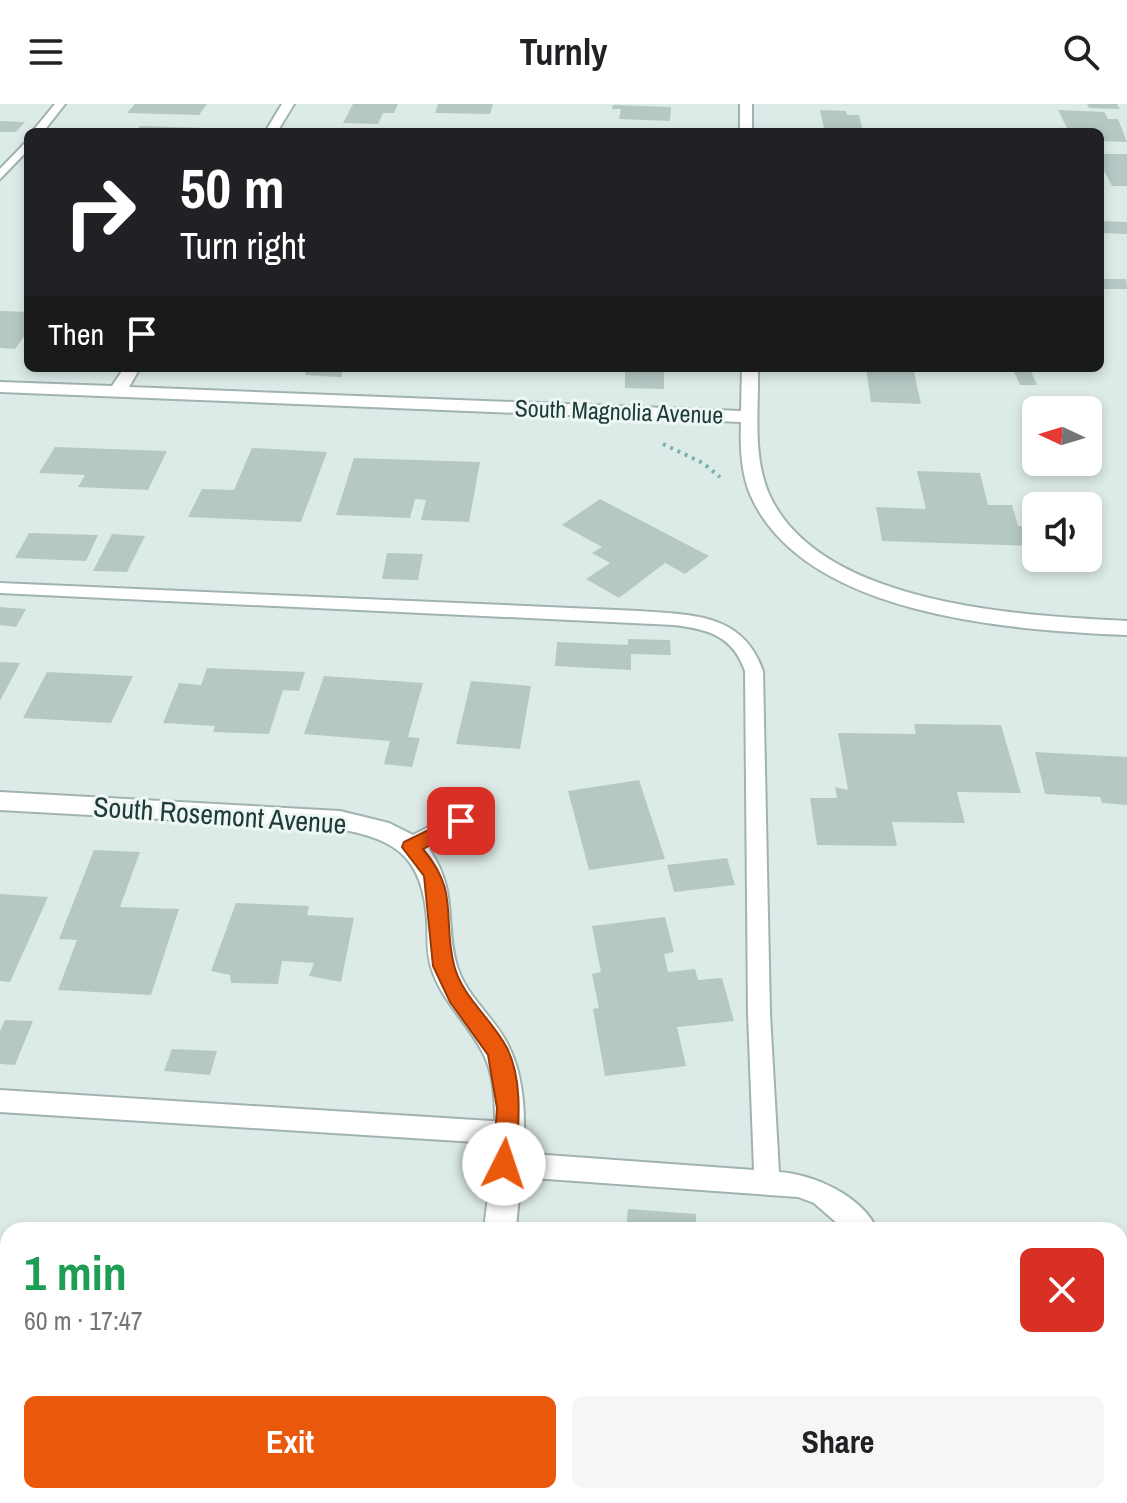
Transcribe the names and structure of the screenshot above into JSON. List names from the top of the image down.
{
  "streets": {
    "street": ["South Magnolia Avenue", "South Rosemont Avenue"]
  },
  "north": "left",
  "page": {
    "header": "Turnly",
    "turn": ["50 m", "Turn right"],
    "then": "Then",
    "heading": ["1 min", "60 m · 17:47"],
    "buttons": ["Exit", "Share"]
  }
}
